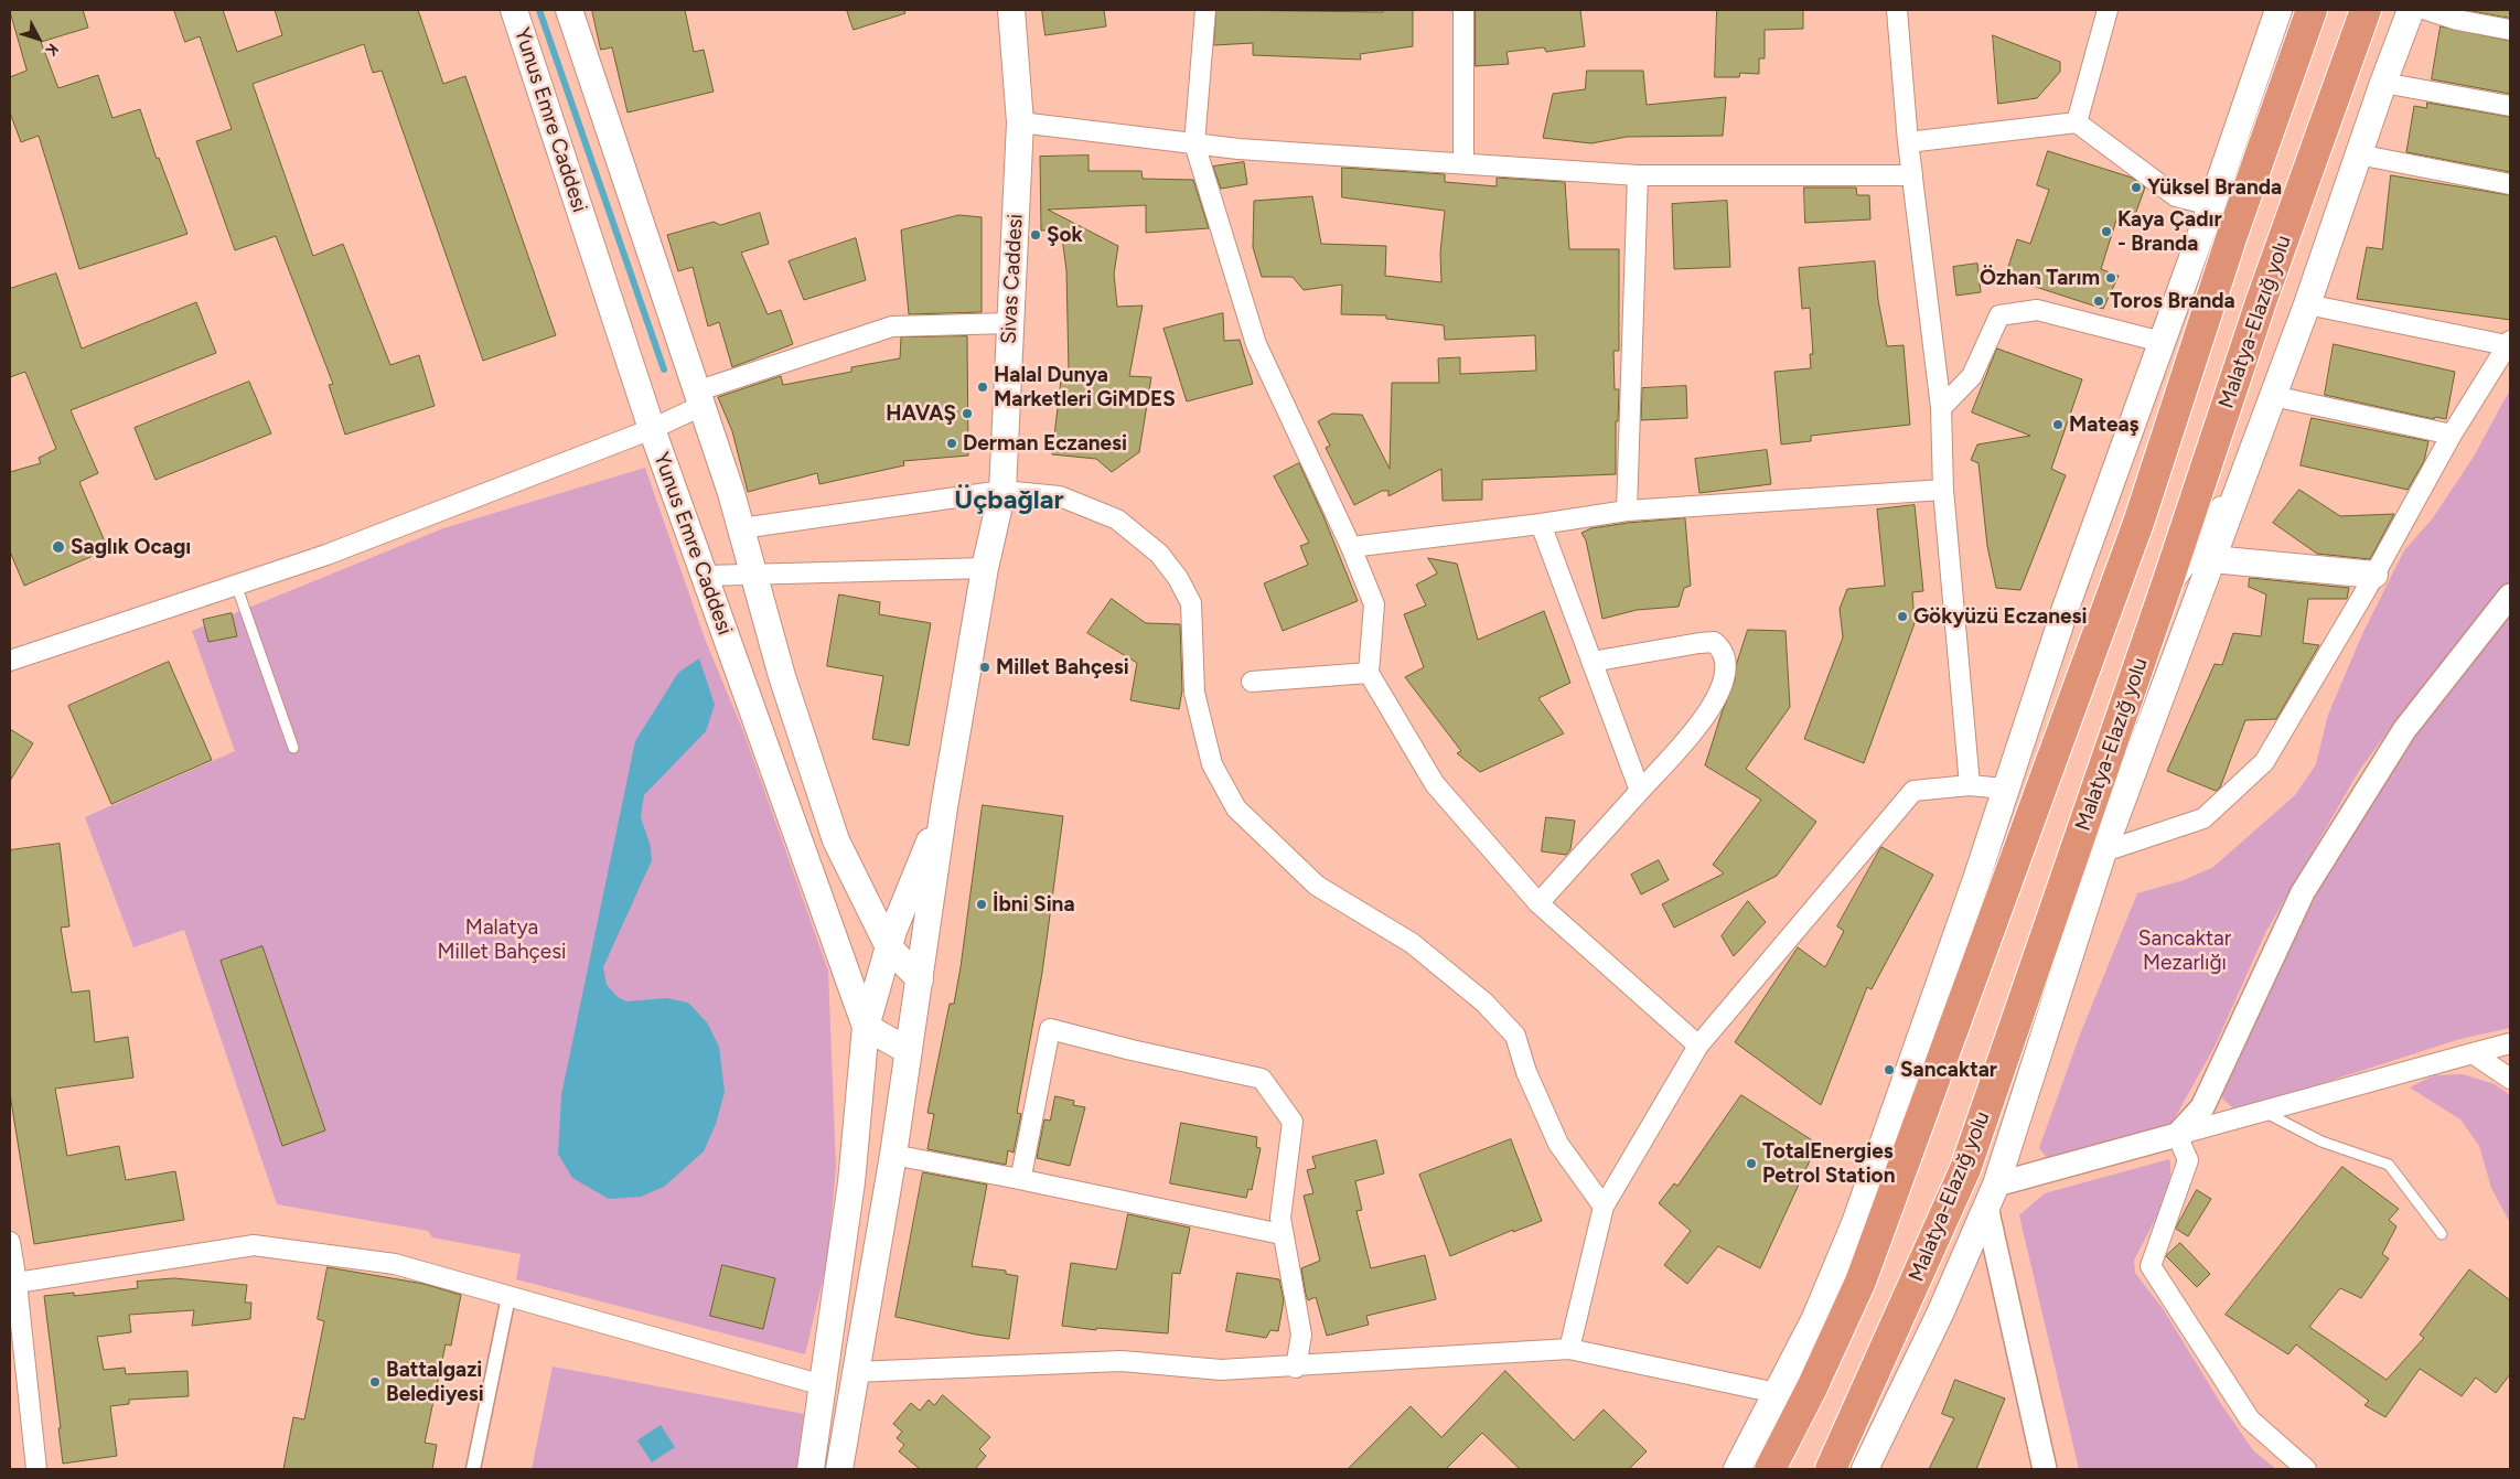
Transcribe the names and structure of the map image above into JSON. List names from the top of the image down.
{
  "streets": {
    "highway": ["Malatya-Elazığ yolu"],
    "main road": ["Yunus Emre Caddesi", "Sivas Caddesi"]
  },
  "districts": ["Üçbağlar"],
  "parks": ["Malatya Millet Bahçesi", "Sancaktar Mezarlığı"],
  "places": [
    "Yüksel Branda",
    "Kaya Çadır - Branda",
    "Şok",
    "Özhan Tarım",
    "Toros Branda",
    "Halal Dunya Marketleri GiMDES",
    "HAVAŞ",
    "Mateaş",
    "Derman Eczanesi",
    "Saglık Ocagı",
    "Gökyüzü Eczanesi",
    "Millet Bahçesi",
    "İbni Sina",
    "Sancaktar",
    "TotalEnergies Petrol Station",
    "Battalgazi Belediyesi"
  ],
  "north": "bottom right"
}
